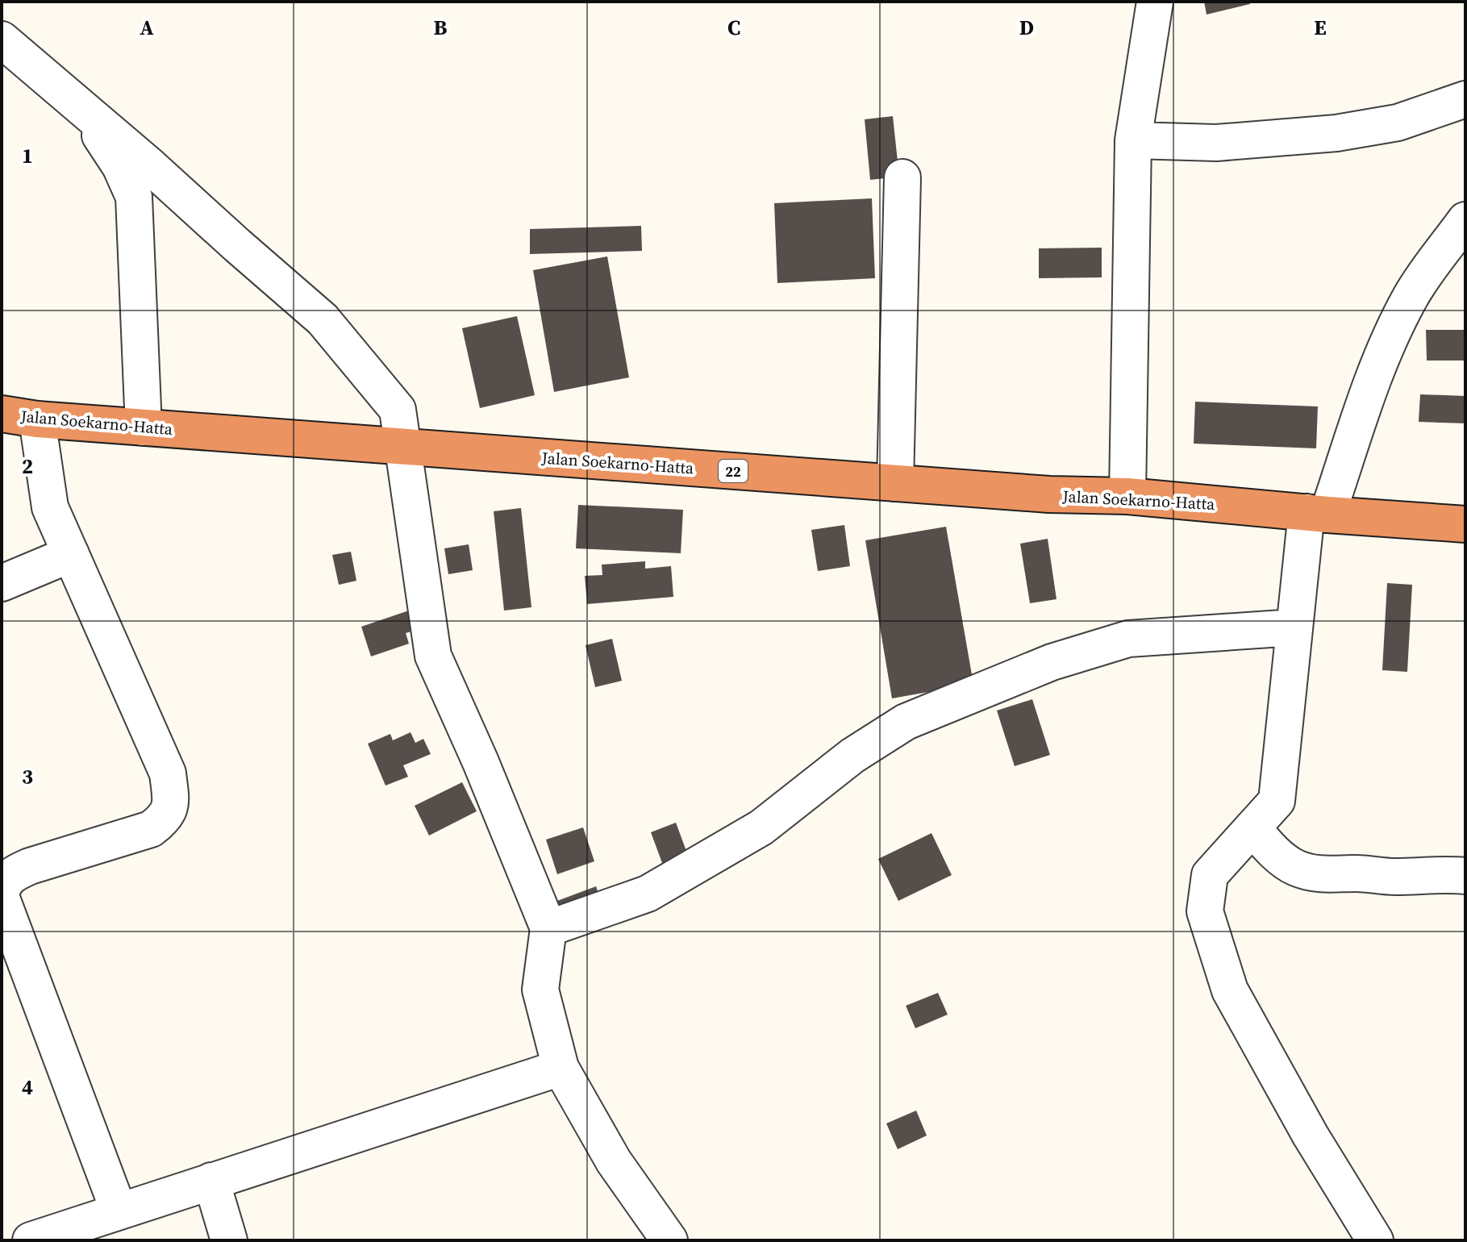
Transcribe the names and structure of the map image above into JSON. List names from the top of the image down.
{
  "streets": {
    "highway": ["Jalan Soekarno-Hatta", "22"]
  },
  "grid": {
    "columns": [
      "A",
      "B",
      "C",
      "D",
      "E"
    ],
    "rows": [
      "1",
      "2",
      "3",
      "4"
    ]
  }
}
